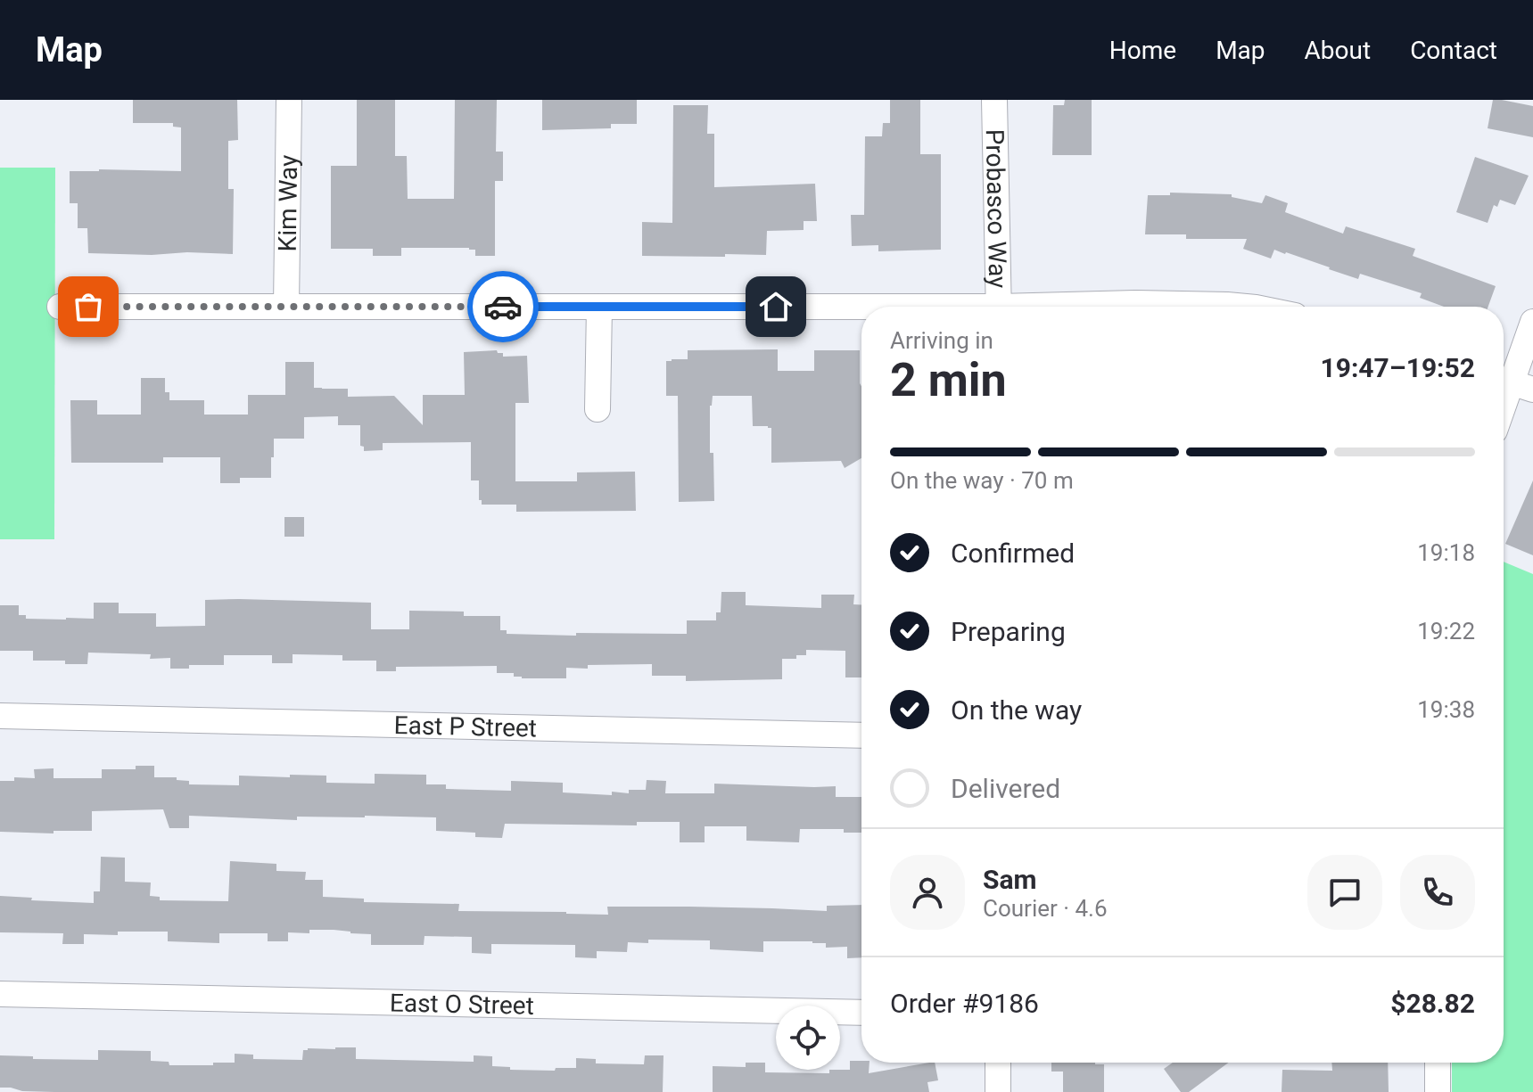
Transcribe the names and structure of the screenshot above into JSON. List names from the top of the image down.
{
  "streets": {
    "street": [
      "Kim Way",
      "Probasco Way",
      "East P Street",
      "East O Street"
    ]
  },
  "page": {
    "header": "Map",
    "nav": [
      "Home",
      "Map",
      "About",
      "Contact"
    ],
    "heading": ["2 min", "Arriving in", "19:47–19:52"],
    "panel": [
      "Sam",
      "Courier · 4.6",
      "Order #9186",
      "$28.82"
    ],
    "bar": "On the way · 70 m",
    "list": [
      ["Confirmed", "19:18"],
      ["Preparing", "19:22"],
      ["On the way", "19:38"],
      "Delivered"
    ]
  }
}
